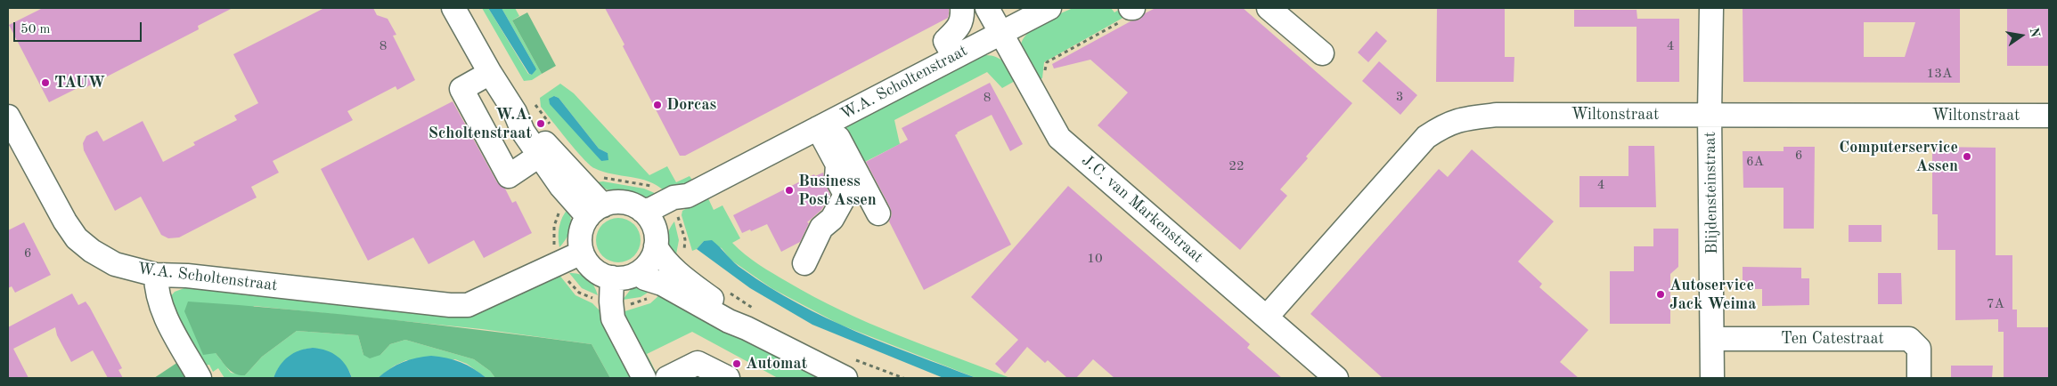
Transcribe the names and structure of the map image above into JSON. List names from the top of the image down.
{
  "streets": {
    "street": [
      "W.A. Scholtenstraat",
      "Wiltonstraat",
      "Blijdensteinstraat",
      "J.C. van Markenstraat",
      "Ten Catestraat"
    ]
  },
  "crossings": [
    ["W.A. Scholtenstraat", "J.C. van Markenstraat"],
    ["Wiltonstraat", "Blijdensteinstraat"],
    ["Wiltonstraat", "J.C. van Markenstraat"],
    ["Blijdensteinstraat", "Ten Catestraat"]
  ],
  "places": [
    "TAUW",
    "Dorcas",
    "W.A. Scholtenstraat",
    "Computerservice Assen",
    "Business Post Assen",
    "Autoservice Jack Weima",
    "Automat"
  ],
  "house_numbers": [
    "8",
    "4",
    "13A",
    "3",
    "8",
    "6",
    "6A",
    "22",
    "4",
    "6",
    "10",
    "7A"
  ],
  "scale_bar": "50 m",
  "north": "right"
}
